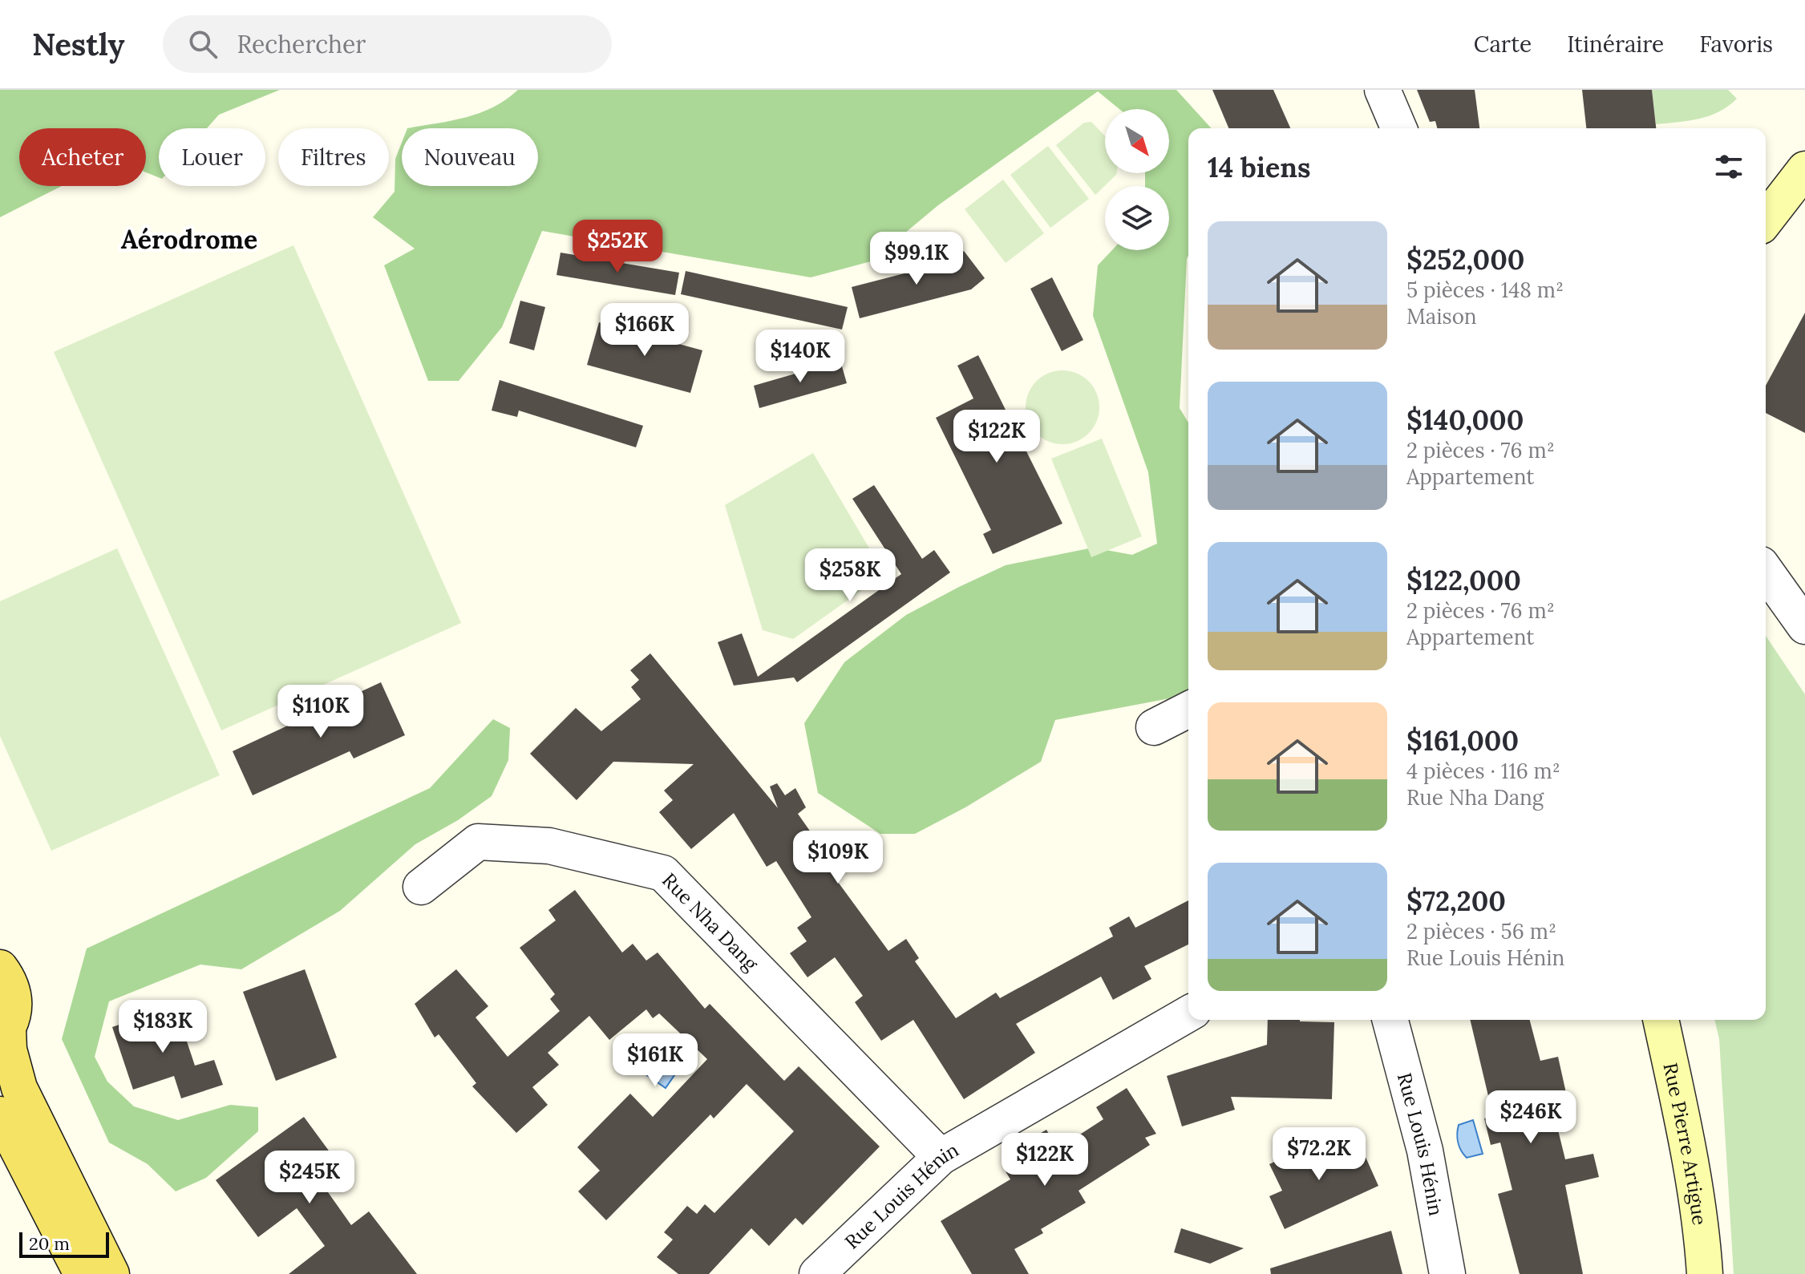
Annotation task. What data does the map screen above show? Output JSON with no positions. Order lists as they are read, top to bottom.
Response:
{
  "streets": {
    "main road": ["Rue Pierre Artigue"],
    "street": ["Rue Nha Dang", "Rue Louis Hénin"]
  },
  "crossings": [
    ["Rue Nha Dang", "Rue Louis Hénin"]
  ],
  "districts": ["Aérodrome"],
  "scale_bar": "20 m",
  "north": "bottom right",
  "page": {
    "header": "Nestly",
    "search": "Rechercher",
    "nav": ["Carte", "Itinéraire", "Favoris"],
    "chip": [
      "Acheter",
      "Louer",
      "Filtres",
      "Nouveau"
    ],
    "heading": "14 biens",
    "list": [
      {
        "name": "$252,000",
        "note": "5 pièces · 148 m² · Maison"
      },
      {
        "name": "$140,000",
        "note": "2 pièces · 76 m² · Appartement"
      },
      {
        "name": "$122,000",
        "note": "2 pièces · 76 m² · Appartement"
      },
      {
        "name": "$161,000",
        "note": "4 pièces · 116 m² · Rue Nha Dang"
      },
      {
        "name": "$72,200",
        "note": "2 pièces · 56 m² · Rue Louis Hénin"
      }
    ],
    "price": [
      "$252K",
      "$99.1K",
      "$166K",
      "$140K",
      "$122K",
      "$258K",
      "$110K",
      "$109K",
      "$183K",
      "$161K",
      "$246K",
      "$72.2K",
      "$122K",
      "$245K"
    ],
    "scale": "20 m"
  }
}
